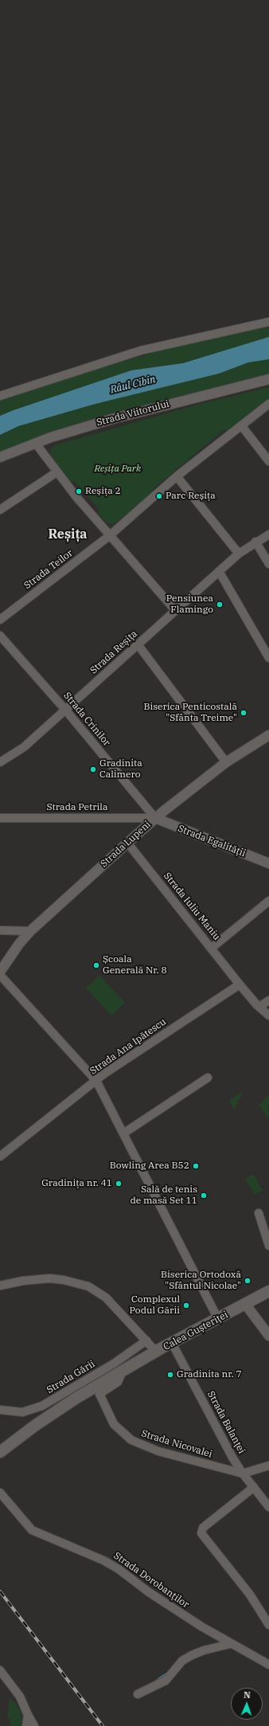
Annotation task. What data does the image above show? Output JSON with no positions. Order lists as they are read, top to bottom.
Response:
{
  "streets": {
    "main road": ["Calea Gușteriței"],
    "street": [
      "Strada Viitorului",
      "Strada Teilor",
      "Strada Reșița",
      "Strada Crinilor",
      "Strada Petrila",
      "Strada Egalității",
      "Strada Lupeni",
      "Strada Iuliu Maniu",
      "Strada Ana Ipătescu",
      "Strada Gării",
      "Strada Balanței",
      "Strada Nicovalei",
      "Strada Dorobanților"
    ]
  },
  "crossings": [
    ["Strada Reșița", "Strada Crinilor"],
    ["Strada Crinilor", "Strada Petrila"],
    ["Strada Crinilor", "Strada Egalității"],
    ["Strada Crinilor", "Strada Lupeni"],
    ["Strada Petrila", "Strada Egalității"],
    ["Strada Petrila", "Strada Lupeni"],
    ["Strada Egalității", "Strada Lupeni"],
    ["Strada Lupeni", "Strada Iuliu Maniu"],
    ["Strada Iuliu Maniu", "Strada Ana Ipătescu"],
    ["Calea Gușteriței", "Strada Balanței"],
    ["Calea Gușteriței", "Strada Nicovalei"],
    ["Strada Balanței", "Strada Nicovalei"]
  ],
  "districts": ["Reșița"],
  "water": ["Râul Cibin"],
  "parks": ["Reșița Park"],
  "places": [
    "Reșița 2",
    "Parc Reșița",
    "Pensiunea Flamingo",
    "Biserica Penticostală \"Sfânta Treime\"",
    "Gradinita Calimero",
    "Școala Generală Nr. 8",
    "Bowling Area B52",
    "Gradinița nr. 41",
    "Sală de tenis de masă Set 11",
    "Biserica Ortodoxă \"Sfântul Nicolae\"",
    "Complexul Podul Gării",
    "Gradinita nr. 7"
  ],
  "north": "top"
}
